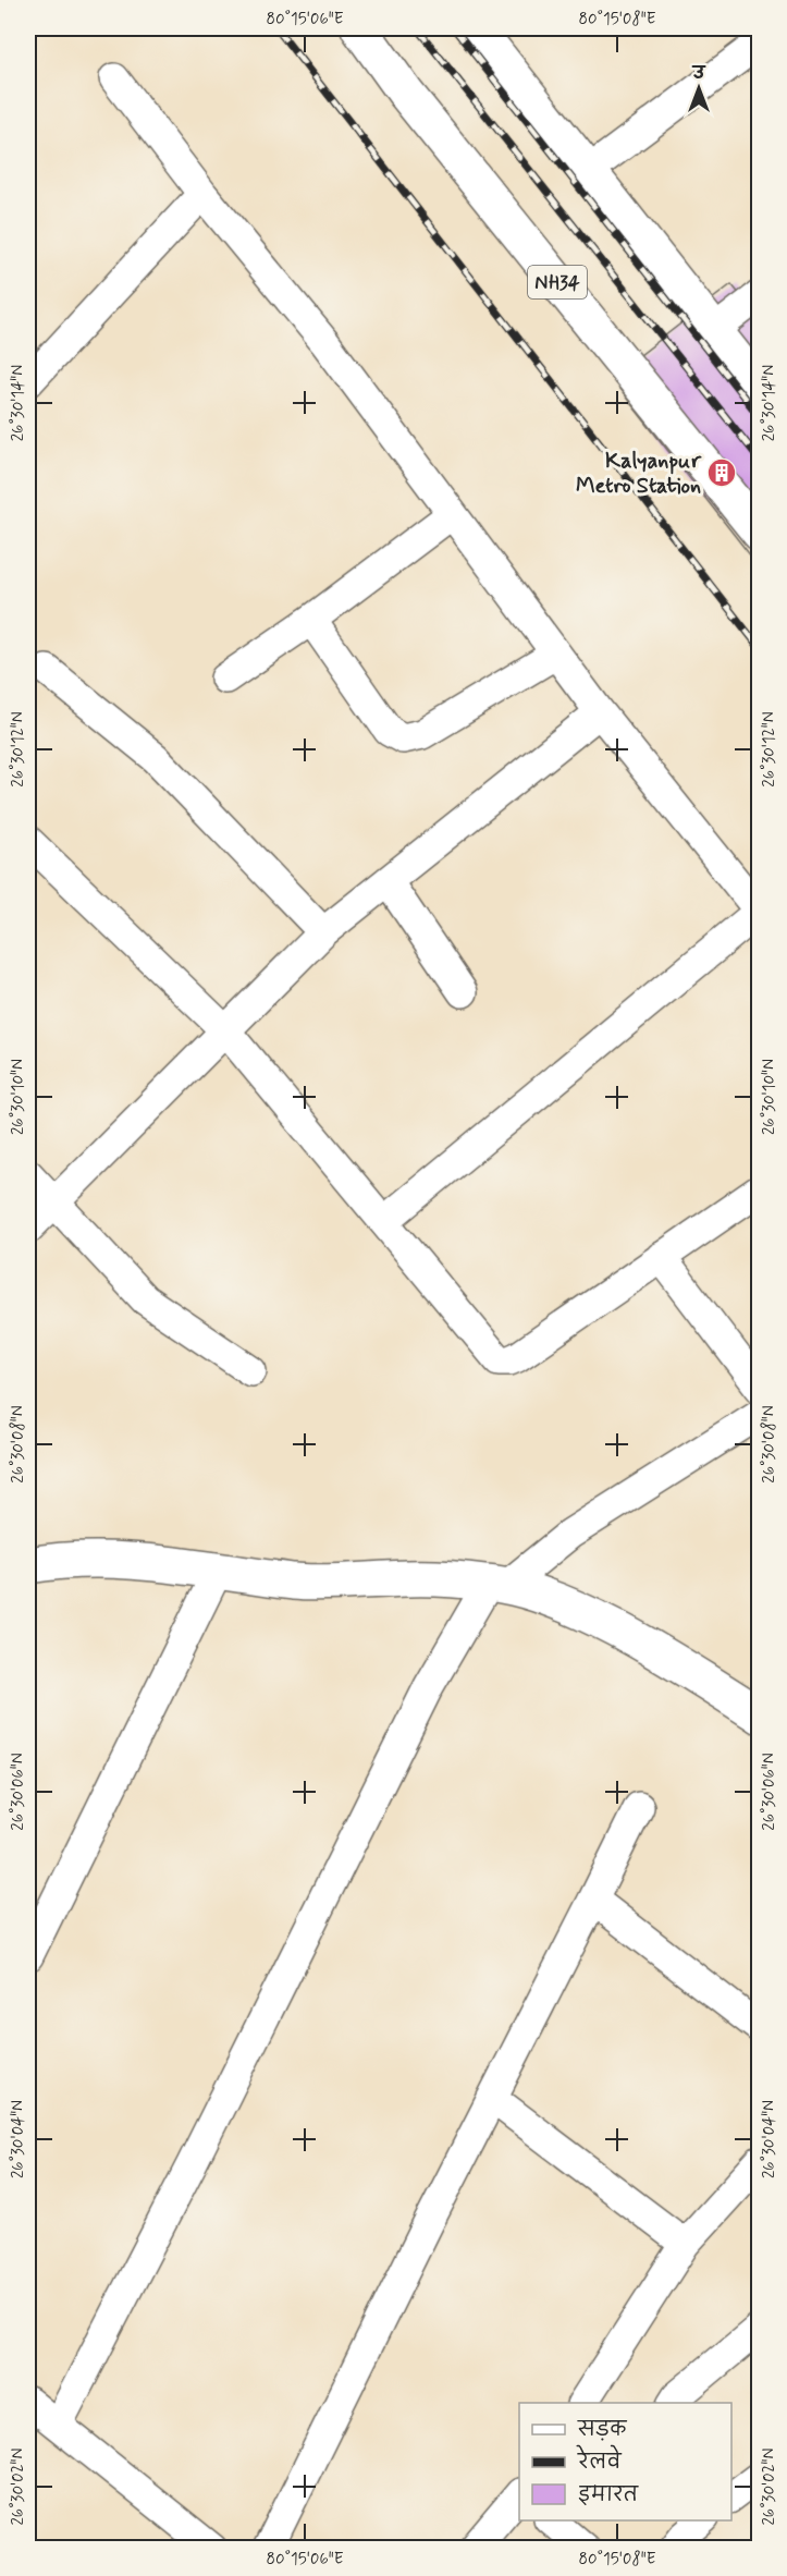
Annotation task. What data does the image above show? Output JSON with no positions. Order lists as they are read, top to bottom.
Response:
{
  "streets": {
    "main road": ["NH34"]
  },
  "places": {
    "building": ["Kalyanpur Metro Station"]
  },
  "legend": ["सड़क", "रेलवे", "इमारत"],
  "north": "top",
  "coordinates": [
    "80°15'06\"E",
    "80°15'08\"E",
    "26°30'14\"N",
    "26°30'12\"N",
    "26°30'10\"N",
    "26°30'08\"N",
    "26°30'06\"N",
    "26°30'04\"N",
    "26°30'02\"N"
  ]
}
